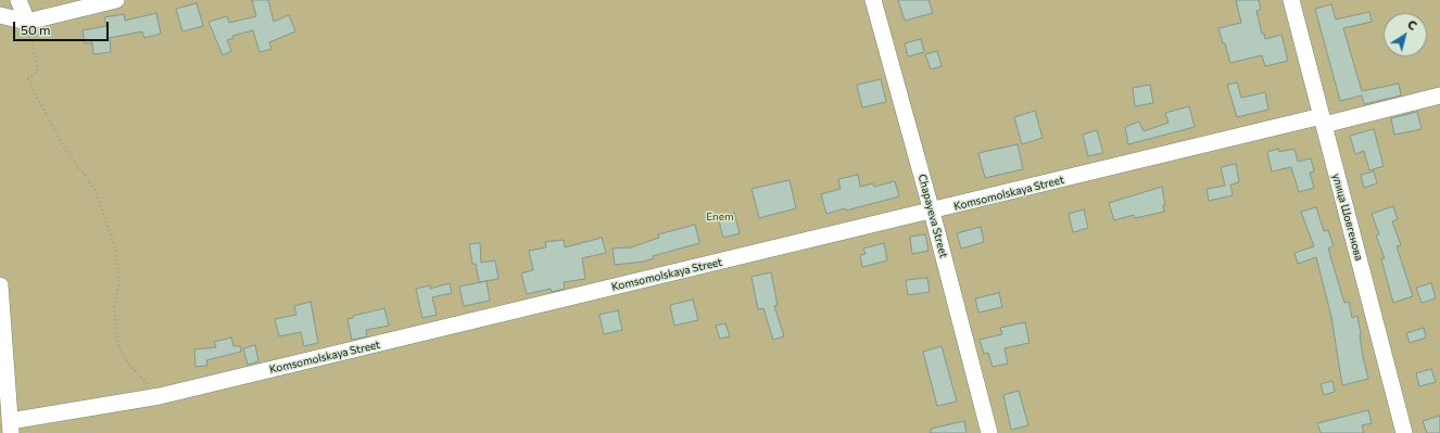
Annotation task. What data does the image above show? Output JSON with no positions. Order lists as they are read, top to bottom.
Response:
{
  "streets": {
    "street": ["Komsomolskaya Street", "Chapayeva Street", "улица Шовгенова"]
  },
  "crossings": [
    ["Komsomolskaya Street", "Chapayeva Street"],
    ["Komsomolskaya Street", "улица Шовгенова"]
  ],
  "parks": ["Enem"],
  "scale_bar": "50 m",
  "north": "top right"
}
